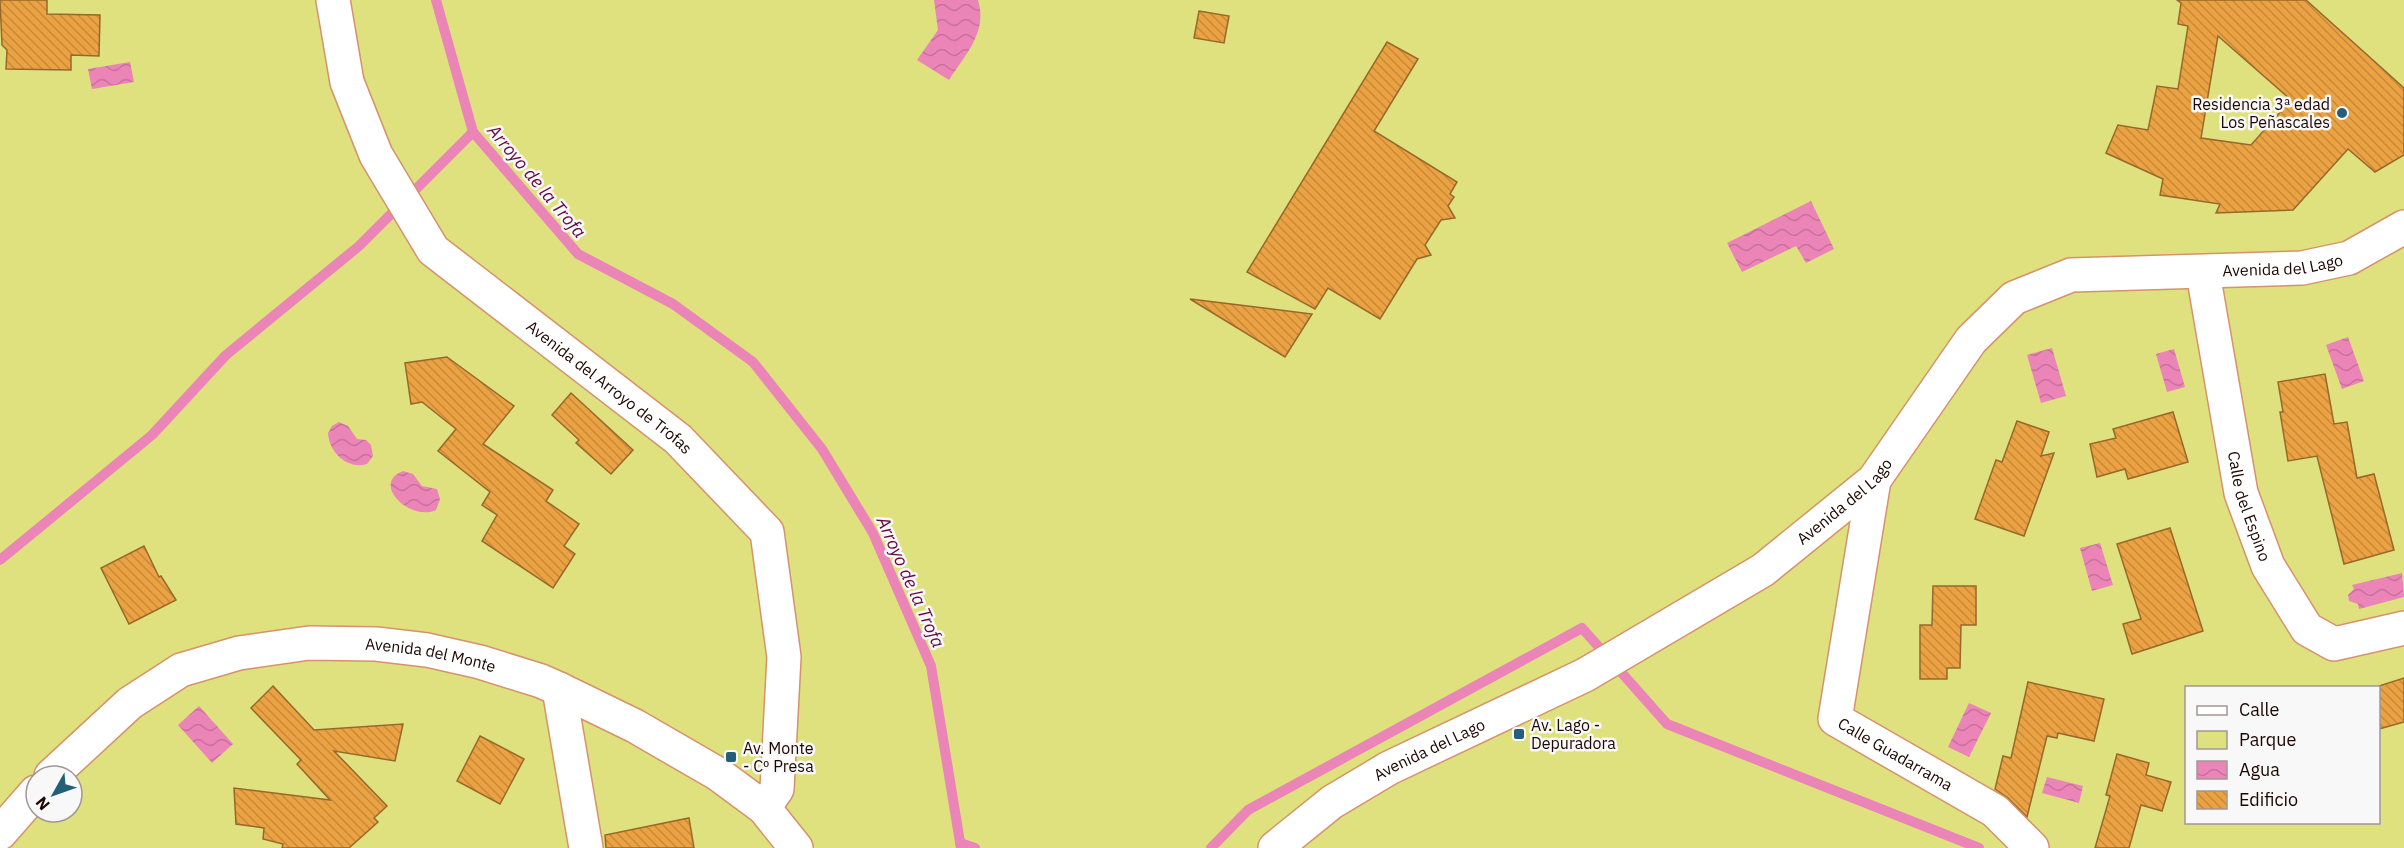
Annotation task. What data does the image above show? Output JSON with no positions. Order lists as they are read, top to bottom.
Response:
{
  "streets": {
    "street": [
      "Avenida del Lago",
      "Avenida del Arroyo de Trofas",
      "Calle del Espino",
      "Avenida del Monte",
      "Calle Guadarrama"
    ]
  },
  "crossings": [
    ["Avenida del Lago", "Calle del Espino"],
    ["Avenida del Lago", "Calle Guadarrama"],
    ["Avenida del Arroyo de Trofas", "Avenida del Monte"]
  ],
  "water": ["Arroyo de la Trofa"],
  "places": {
    "other": ["Residencia 3ª edad Los Peñascales"],
    "transit": ["Av. Lago - Depuradora", "Av. Monte - Cº Presa"]
  },
  "legend": [
    "Calle",
    "Parque",
    "Agua",
    "Edificio"
  ],
  "north": "bottom left"
}
